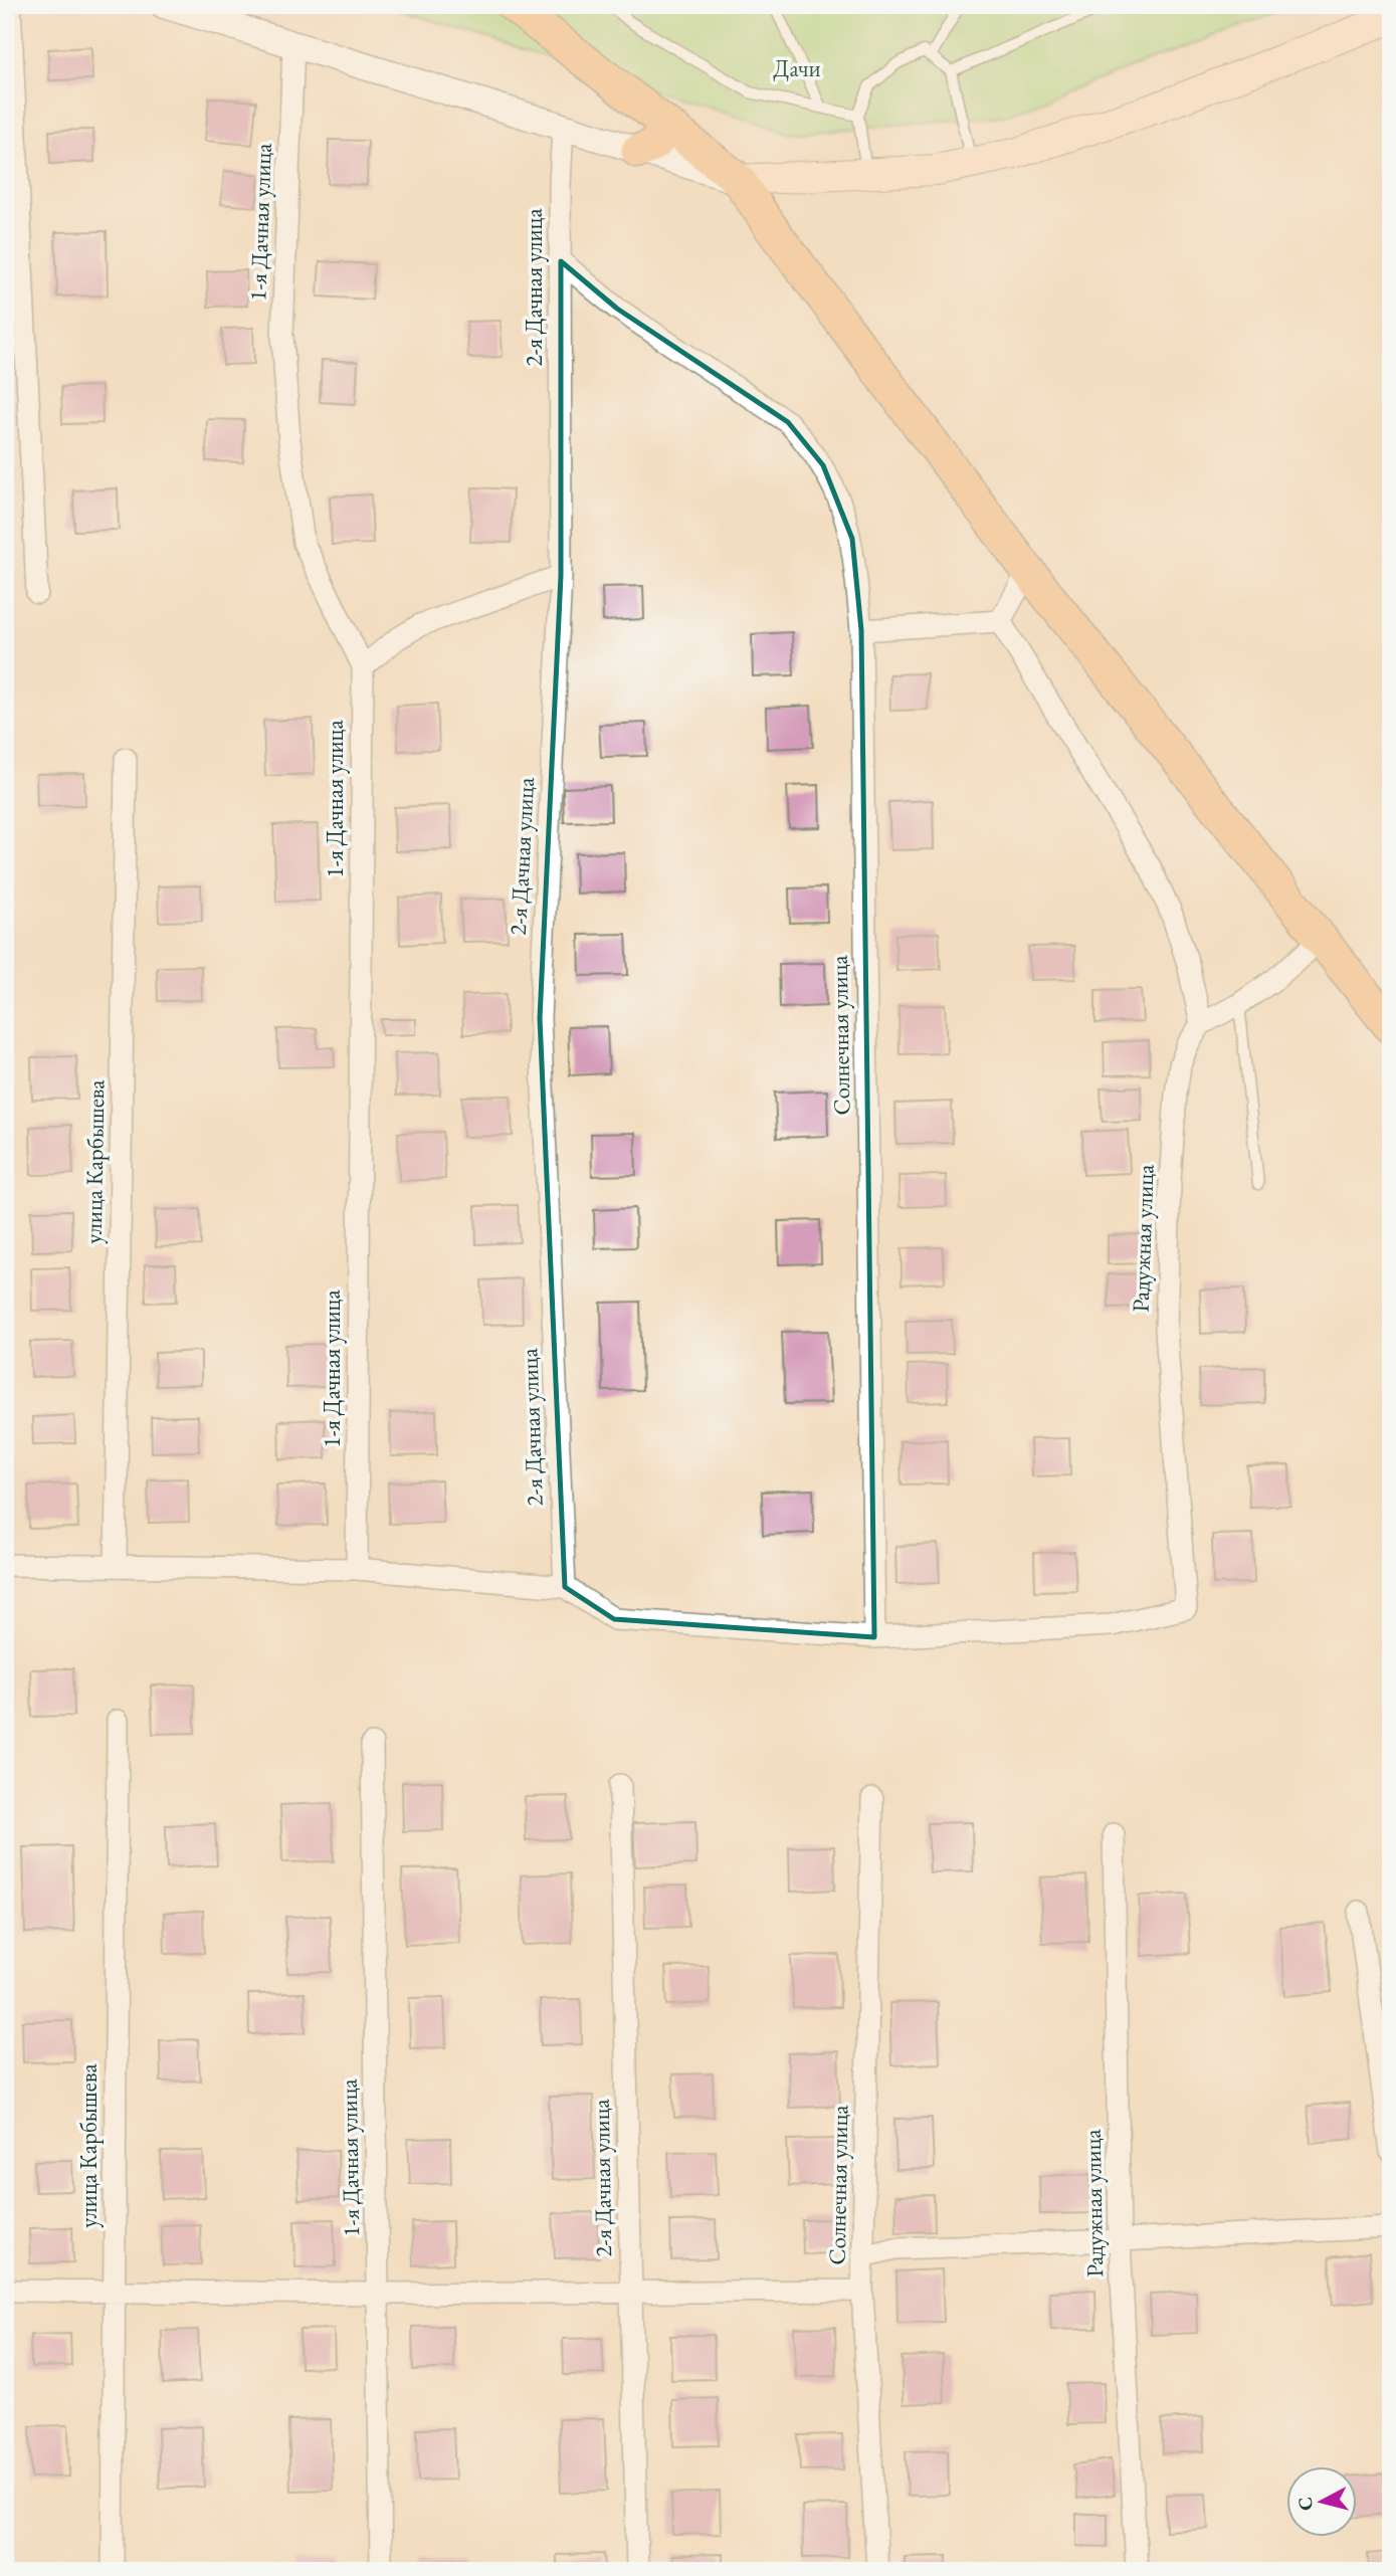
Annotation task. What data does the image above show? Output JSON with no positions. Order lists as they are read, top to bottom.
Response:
{
  "streets": {
    "street": [
      "1-я Дачная улица",
      "2-я Дачная улица",
      "Солнечная улица",
      "улица Карбышева",
      "Радужная улица"
    ]
  },
  "crossings": [
    ["2-я Дачная улица", "Солнечная улица"],
    ["Солнечная улица", "Радужная улица"]
  ],
  "parks": ["Дачи"],
  "north": "left"
}
